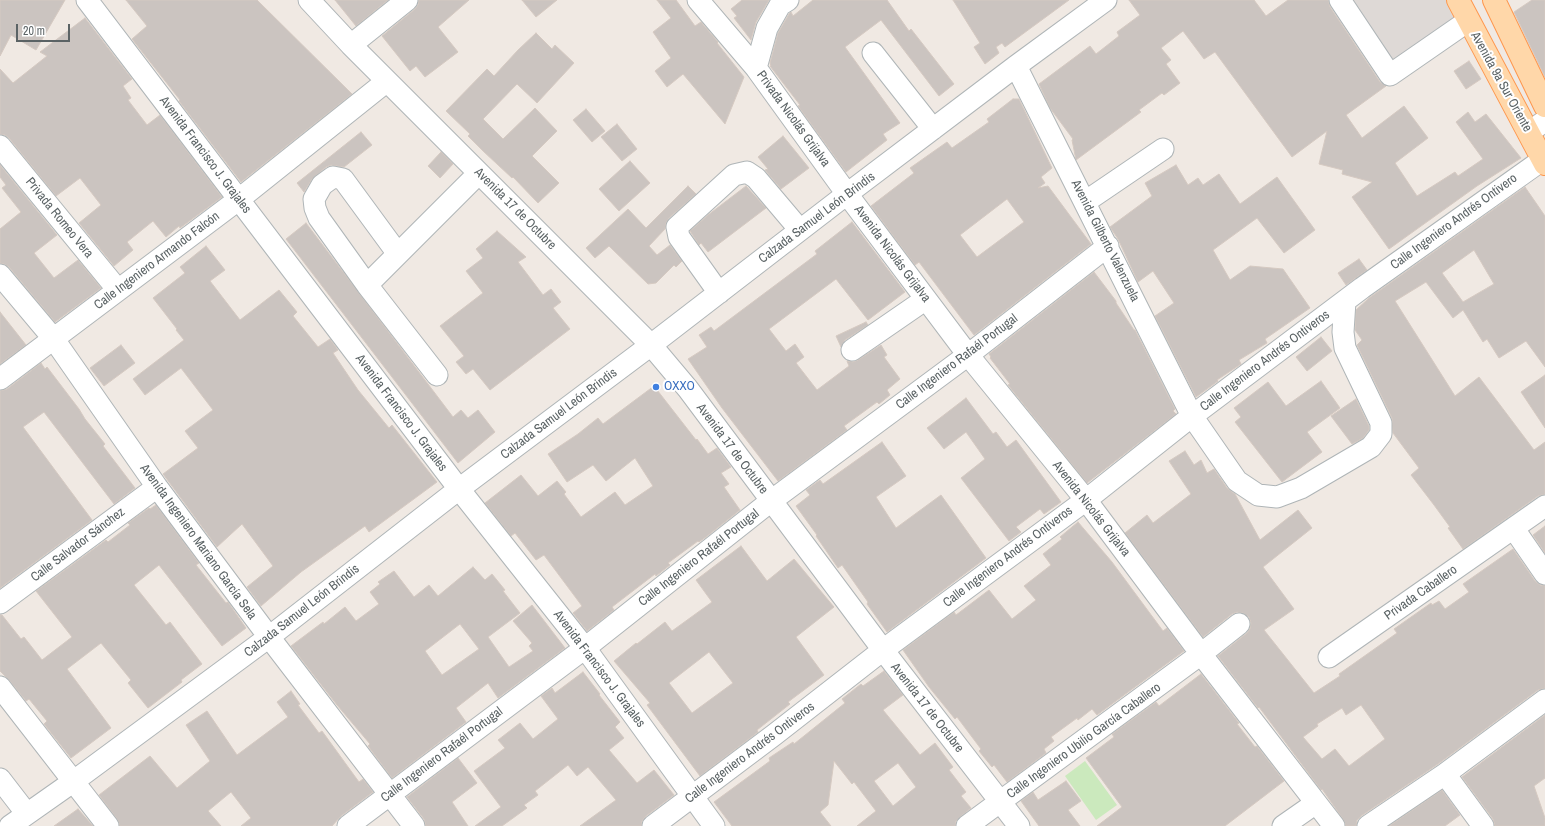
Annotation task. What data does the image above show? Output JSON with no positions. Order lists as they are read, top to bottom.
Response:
{
  "streets": {
    "main road": ["Avenida 9a Sur Oriente"],
    "street": [
      "Privada Nicolás Grijalva",
      "Avenida Francisco J. Grajales",
      "Avenida 17 de Octubre",
      "Privada Romeo Vera",
      "Calzada Samuel León Brindis",
      "Calle Ingeniero Andrés Ontivero",
      "Avenida Gilberto Valenzuela",
      "Avenida Nicolás Grijalva",
      "Calle Ingeniero Armando Falcón",
      "Calle Ingeniero Andrés Ontiveros",
      "Calle Ingeniero Rafaél Portugal",
      "Avenida Ingeniero Mariano García Sela",
      "Calle Salvador Sánchez",
      "Privada Caballero",
      "Calle Ingeniero Ubilio García Caballero"
    ]
  },
  "crossings": [
    ["Avenida 9a Sur Oriente", "Calle Ingeniero Andrés Ontivero"],
    ["Privada Nicolás Grijalva", "Calzada Samuel León Brindis"],
    ["Privada Nicolás Grijalva", "Avenida Nicolás Grijalva"],
    ["Avenida Francisco J. Grajales", "Calzada Samuel León Brindis"],
    ["Avenida Francisco J. Grajales", "Calle Ingeniero Armando Falcón"],
    ["Avenida Francisco J. Grajales", "Calle Ingeniero Andrés Ontiveros"],
    ["Avenida Francisco J. Grajales", "Calle Ingeniero Rafaél Portugal"],
    ["Avenida 17 de Octubre", "Calzada Samuel León Brindis"],
    ["Avenida 17 de Octubre", "Calle Ingeniero Armando Falcón"],
    ["Avenida 17 de Octubre", "Calle Ingeniero Andrés Ontiveros"],
    ["Avenida 17 de Octubre", "Calle Ingeniero Rafaél Portugal"],
    ["Avenida 17 de Octubre", "Calle Ingeniero Ubilio García Caballero"],
    ["Privada Romeo Vera", "Calle Ingeniero Armando Falcón"],
    ["Calzada Samuel León Brindis", "Avenida Gilberto Valenzuela"],
    ["Calzada Samuel León Brindis", "Avenida Nicolás Grijalva"],
    ["Calzada Samuel León Brindis", "Avenida Ingeniero Mariano García Sela"],
    ["Calle Ingeniero Andrés Ontivero", "Calle Ingeniero Andrés Ontiveros"],
    ["Avenida Gilberto Valenzuela", "Calle Ingeniero Andrés Ontiveros"],
    ["Avenida Gilberto Valenzuela", "Calle Ingeniero Rafaél Portugal"],
    ["Avenida Nicolás Grijalva", "Calle Ingeniero Andrés Ontiveros"],
    ["Avenida Nicolás Grijalva", "Calle Ingeniero Rafaél Portugal"],
    ["Avenida Nicolás Grijalva", "Calle Ingeniero Ubilio García Caballero"],
    ["Calle Ingeniero Armando Falcón", "Avenida Ingeniero Mariano García Sela"],
    ["Calle Ingeniero Rafaél Portugal", "Avenida Ingeniero Mariano García Sela"],
    ["Avenida Ingeniero Mariano García Sela", "Calle Salvador Sánchez"]
  ],
  "places": ["OXXO"],
  "scale_bar": "20 m"
}
